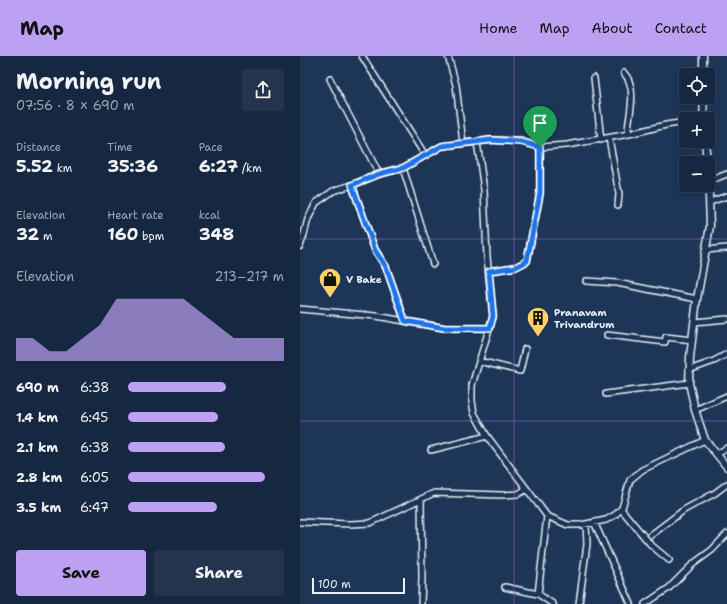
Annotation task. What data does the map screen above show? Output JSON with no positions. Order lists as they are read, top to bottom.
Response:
{
  "places": {
    "shop": ["V Bake"],
    "building": ["Pranavam Trivandrum"]
  },
  "scale_bar": "100 m",
  "page": {
    "header": "Map",
    "nav": [
      "Home",
      "Map",
      "About",
      "Contact"
    ],
    "heading": ["Morning run", "07:56 · 8 × 690 m"],
    "map_buttons": ["+", "−"],
    "stats": [
      ["Distance", "5.52 km"],
      ["Time", "35:36"],
      ["Pace", "6:27 /km"],
      ["Elevation", "32 m"],
      ["Heart rate", "160 bpm"],
      ["kcal", "348"]
    ],
    "chart": ["Elevation", "213–217 m"],
    "list": [
      {
        "name": "690 m",
        "note": "6:38"
      },
      {
        "name": "1.4 km",
        "note": "6:45"
      },
      {
        "name": "2.1 km",
        "note": "6:38"
      },
      {
        "name": "2.8 km",
        "note": "6:05"
      },
      {
        "name": "3.5 km",
        "note": "6:47"
      }
    ],
    "buttons": ["Save", "Share"],
    "scale": "100 m"
  }
}
